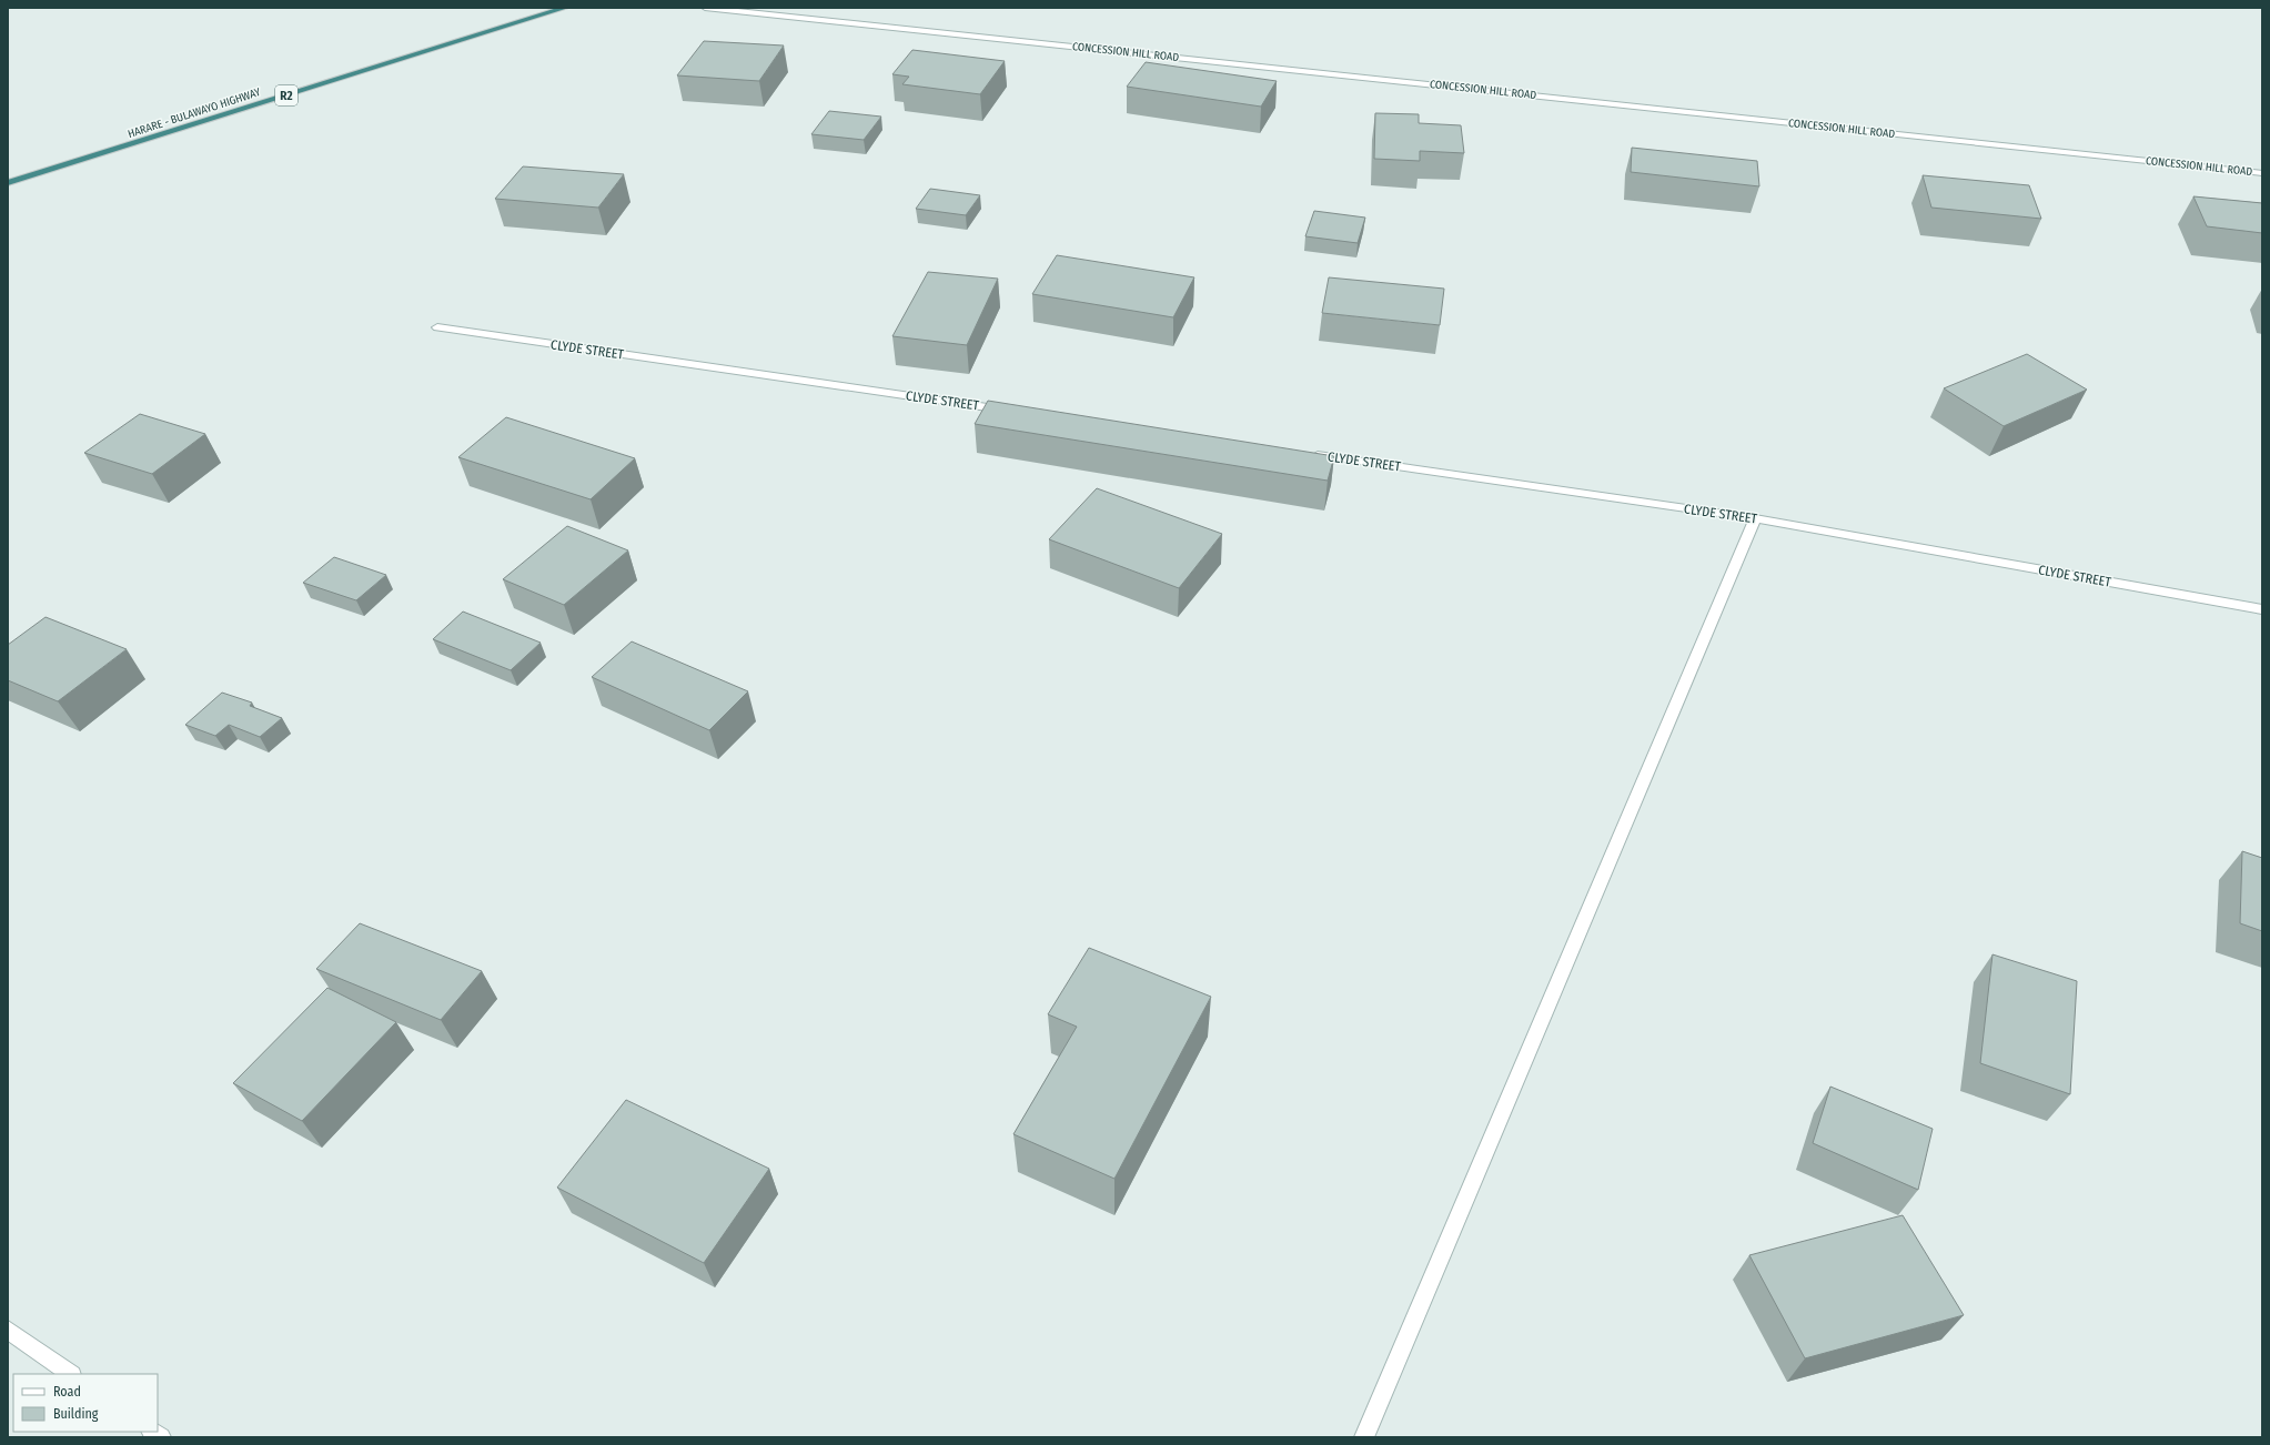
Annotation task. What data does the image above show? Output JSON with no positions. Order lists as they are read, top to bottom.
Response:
{
  "streets": {
    "highway": ["R2", "HARARE - BULAWAYO HIGHWAY"],
    "street": ["CONCESSION HILL ROAD", "CLYDE STREET"]
  },
  "legend": ["Road", "Building"]
}
